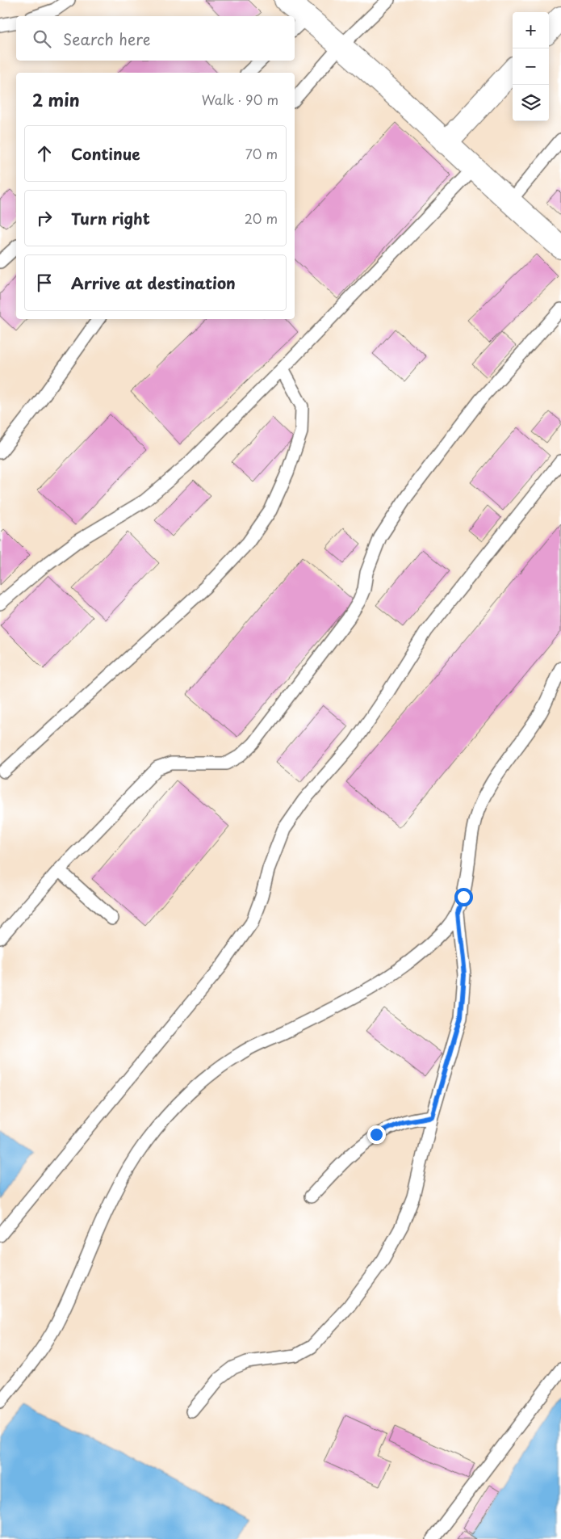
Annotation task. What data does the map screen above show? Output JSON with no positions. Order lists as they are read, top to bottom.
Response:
{
  "page": {
    "map_buttons": ["+", "−"],
    "search": "Search here",
    "heading": ["2 min", "Walk · 90 m"],
    "list": [
      ["Continue", "70 m"],
      ["Turn right", "20 m"],
      "Arrive at destination"
    ]
  }
}
